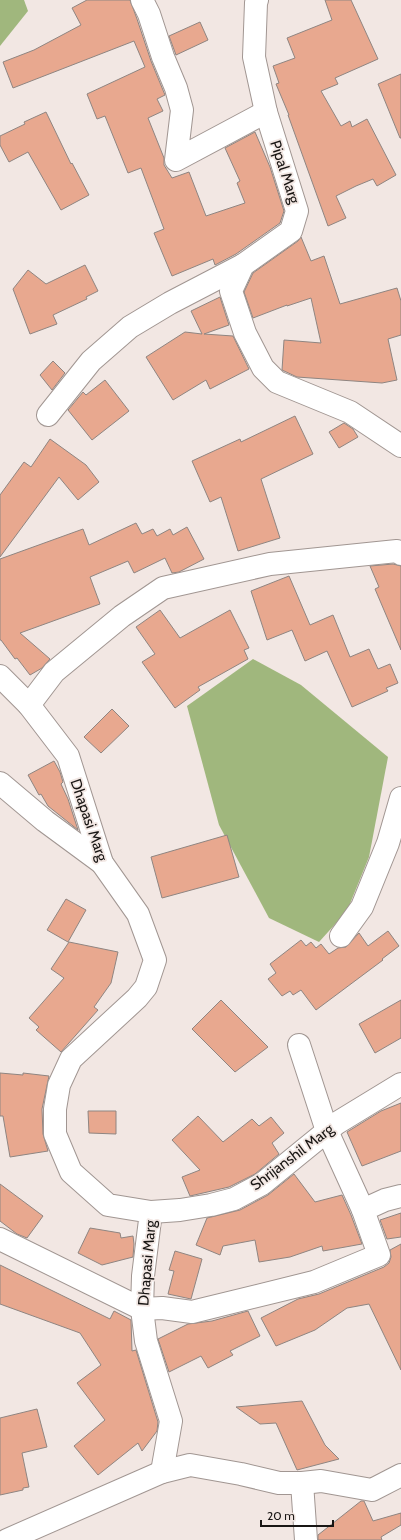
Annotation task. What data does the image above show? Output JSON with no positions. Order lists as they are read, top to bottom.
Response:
{
  "streets": {
    "street": ["Pipal Marg", "Dhapasi Marg", "Shrijanshil Marg"]
  },
  "crossings": [
    ["Dhapasi Marg", "Shrijanshil Marg"]
  ],
  "scale_bar": "20 m"
}
